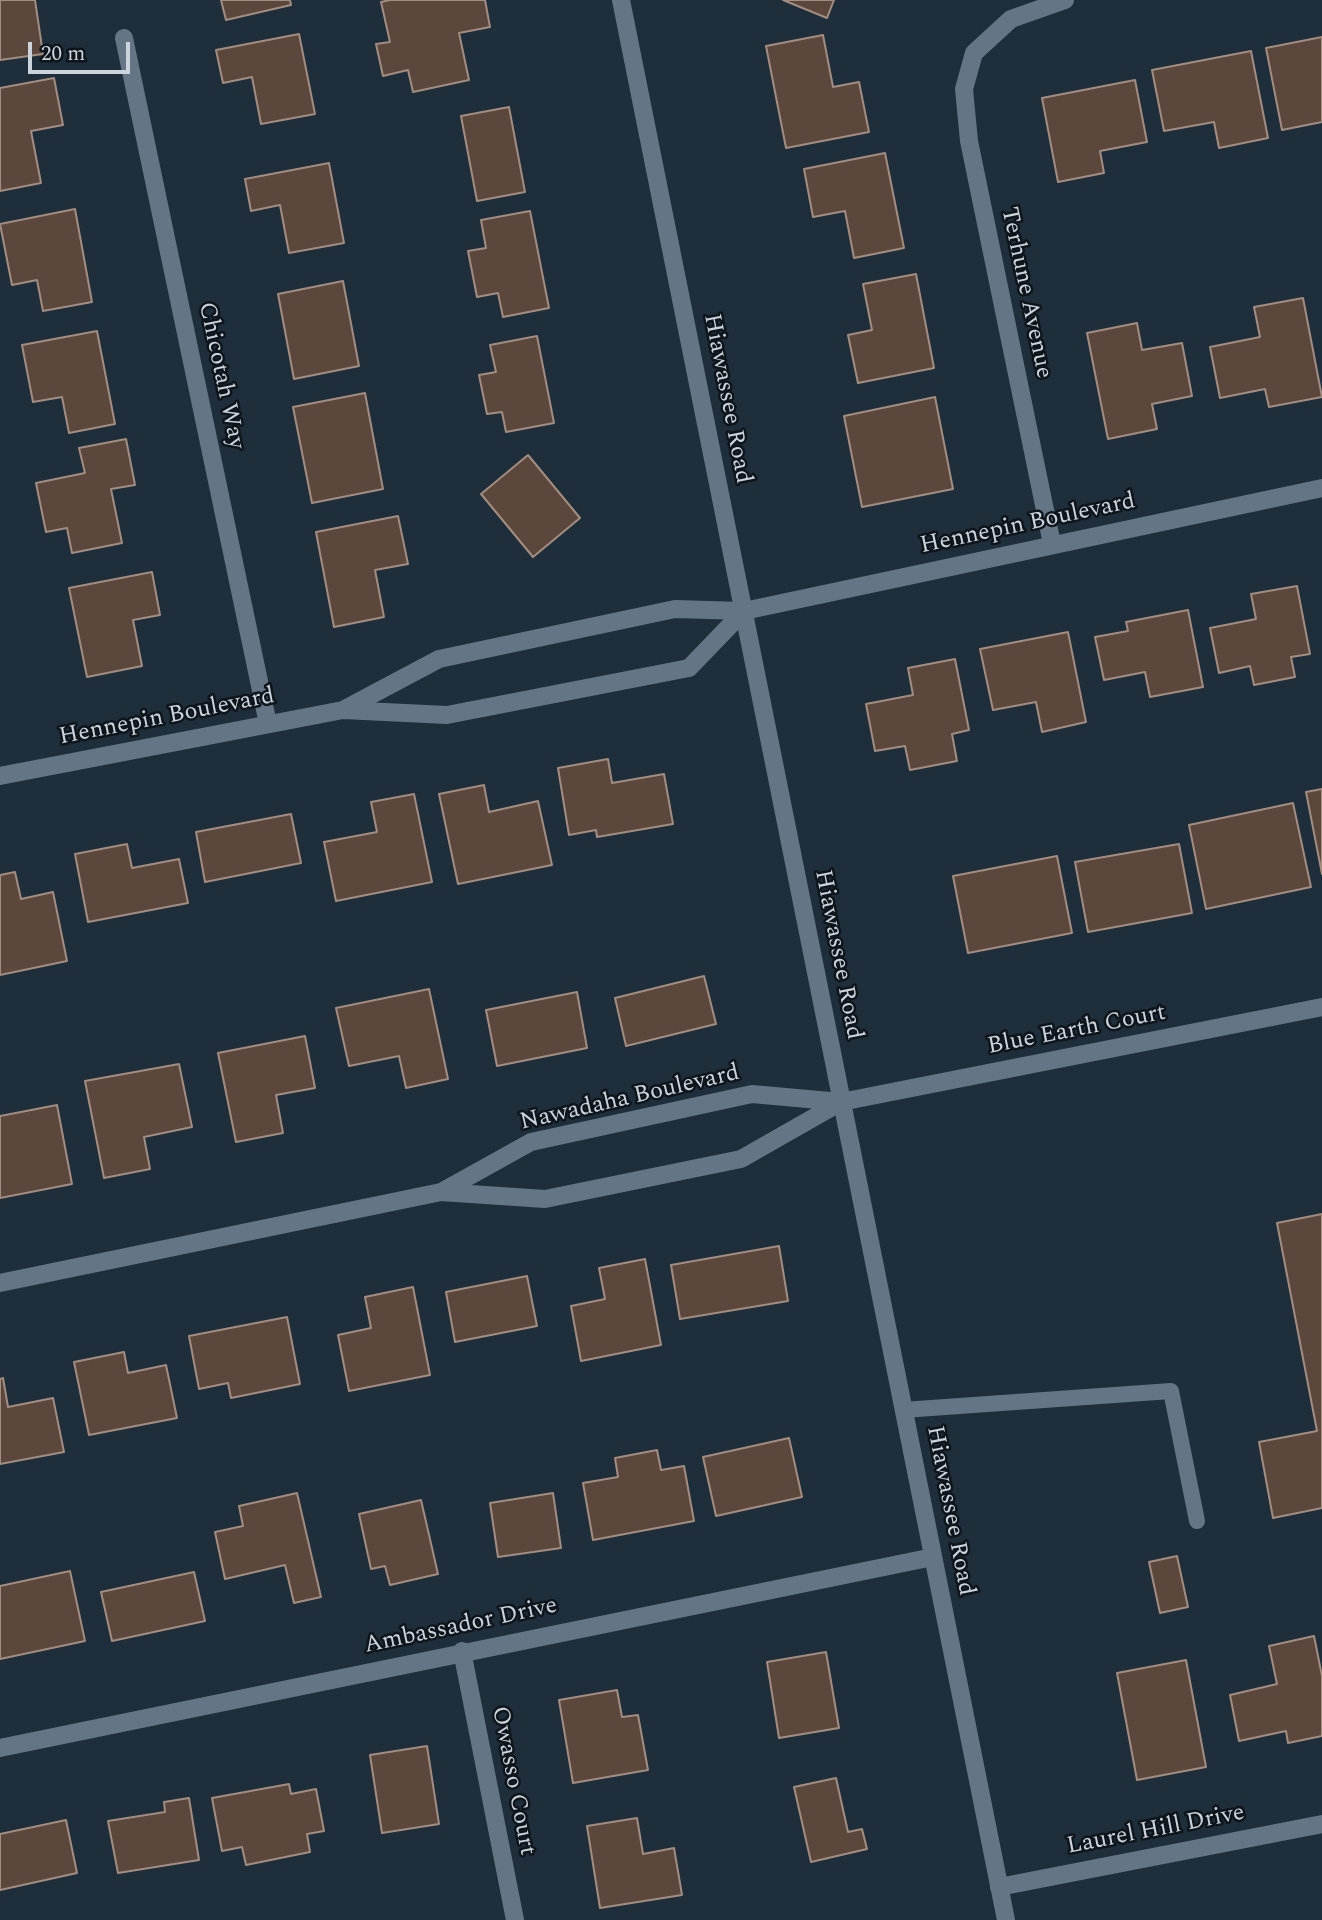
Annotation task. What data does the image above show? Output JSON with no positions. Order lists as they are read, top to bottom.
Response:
{
  "streets": {
    "street": [
      "Terhune Avenue",
      "Chicotah Way",
      "Hiawassee Road",
      "Hennepin Boulevard",
      "Blue Earth Court",
      "Nawadaha Boulevard",
      "Ambassador Drive",
      "Owasso Court",
      "Laurel Hill Drive"
    ]
  },
  "crossings": [
    ["Terhune Avenue", "Hennepin Boulevard"],
    ["Chicotah Way", "Hennepin Boulevard"],
    ["Hiawassee Road", "Hennepin Boulevard"],
    ["Hiawassee Road", "Blue Earth Court"],
    ["Hiawassee Road", "Nawadaha Boulevard"],
    ["Hiawassee Road", "Ambassador Drive"],
    ["Hiawassee Road", "Laurel Hill Drive"],
    ["Blue Earth Court", "Nawadaha Boulevard"],
    ["Ambassador Drive", "Owasso Court"]
  ],
  "scale_bar": "20 m"
}
